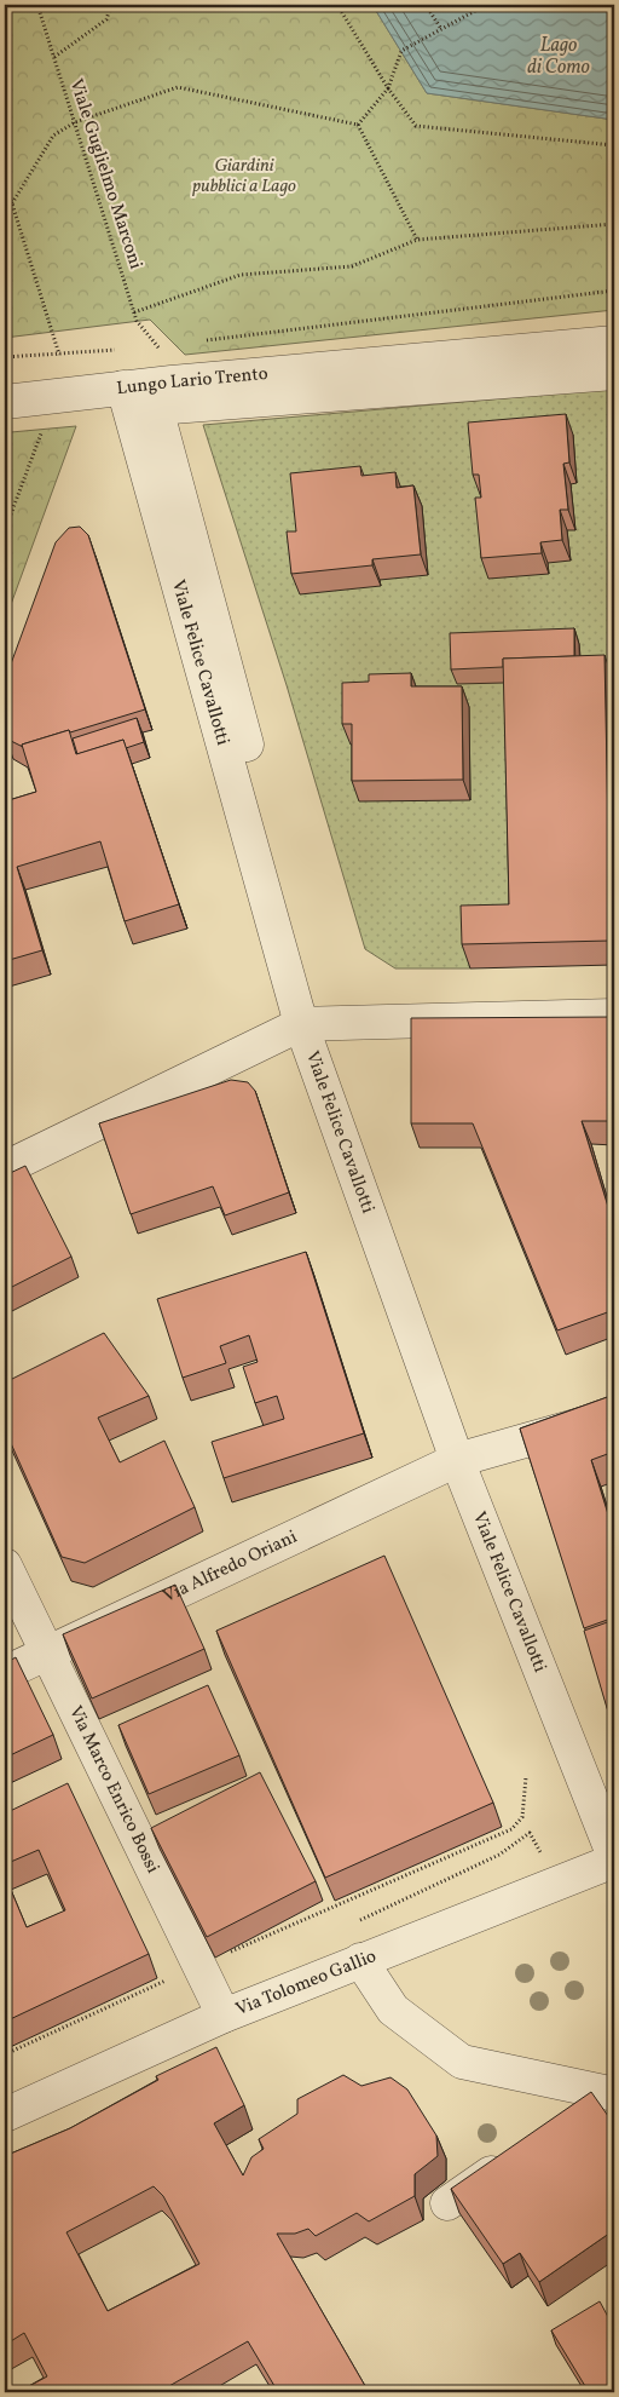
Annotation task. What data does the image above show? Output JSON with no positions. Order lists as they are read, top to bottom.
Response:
{
  "streets": {
    "street": [
      "Lungo Lario Trento",
      "Viale Felice Cavallotti",
      "Via Alfredo Oriani",
      "Via Marco Enrico Bossi",
      "Via Tolomeo Gallio"
    ],
    "path": ["Viale Guglielmo Marconi"]
  },
  "crossings": [
    ["Lungo Lario Trento", "Viale Felice Cavallotti"],
    ["Viale Felice Cavallotti", "Via Alfredo Oriani"],
    ["Viale Felice Cavallotti", "Via Tolomeo Gallio"],
    ["Via Alfredo Oriani", "Via Marco Enrico Bossi"],
    ["Via Marco Enrico Bossi", "Via Tolomeo Gallio"]
  ],
  "water": ["Lago di Como"],
  "parks": ["Giardini pubblici a Lago"]
}
